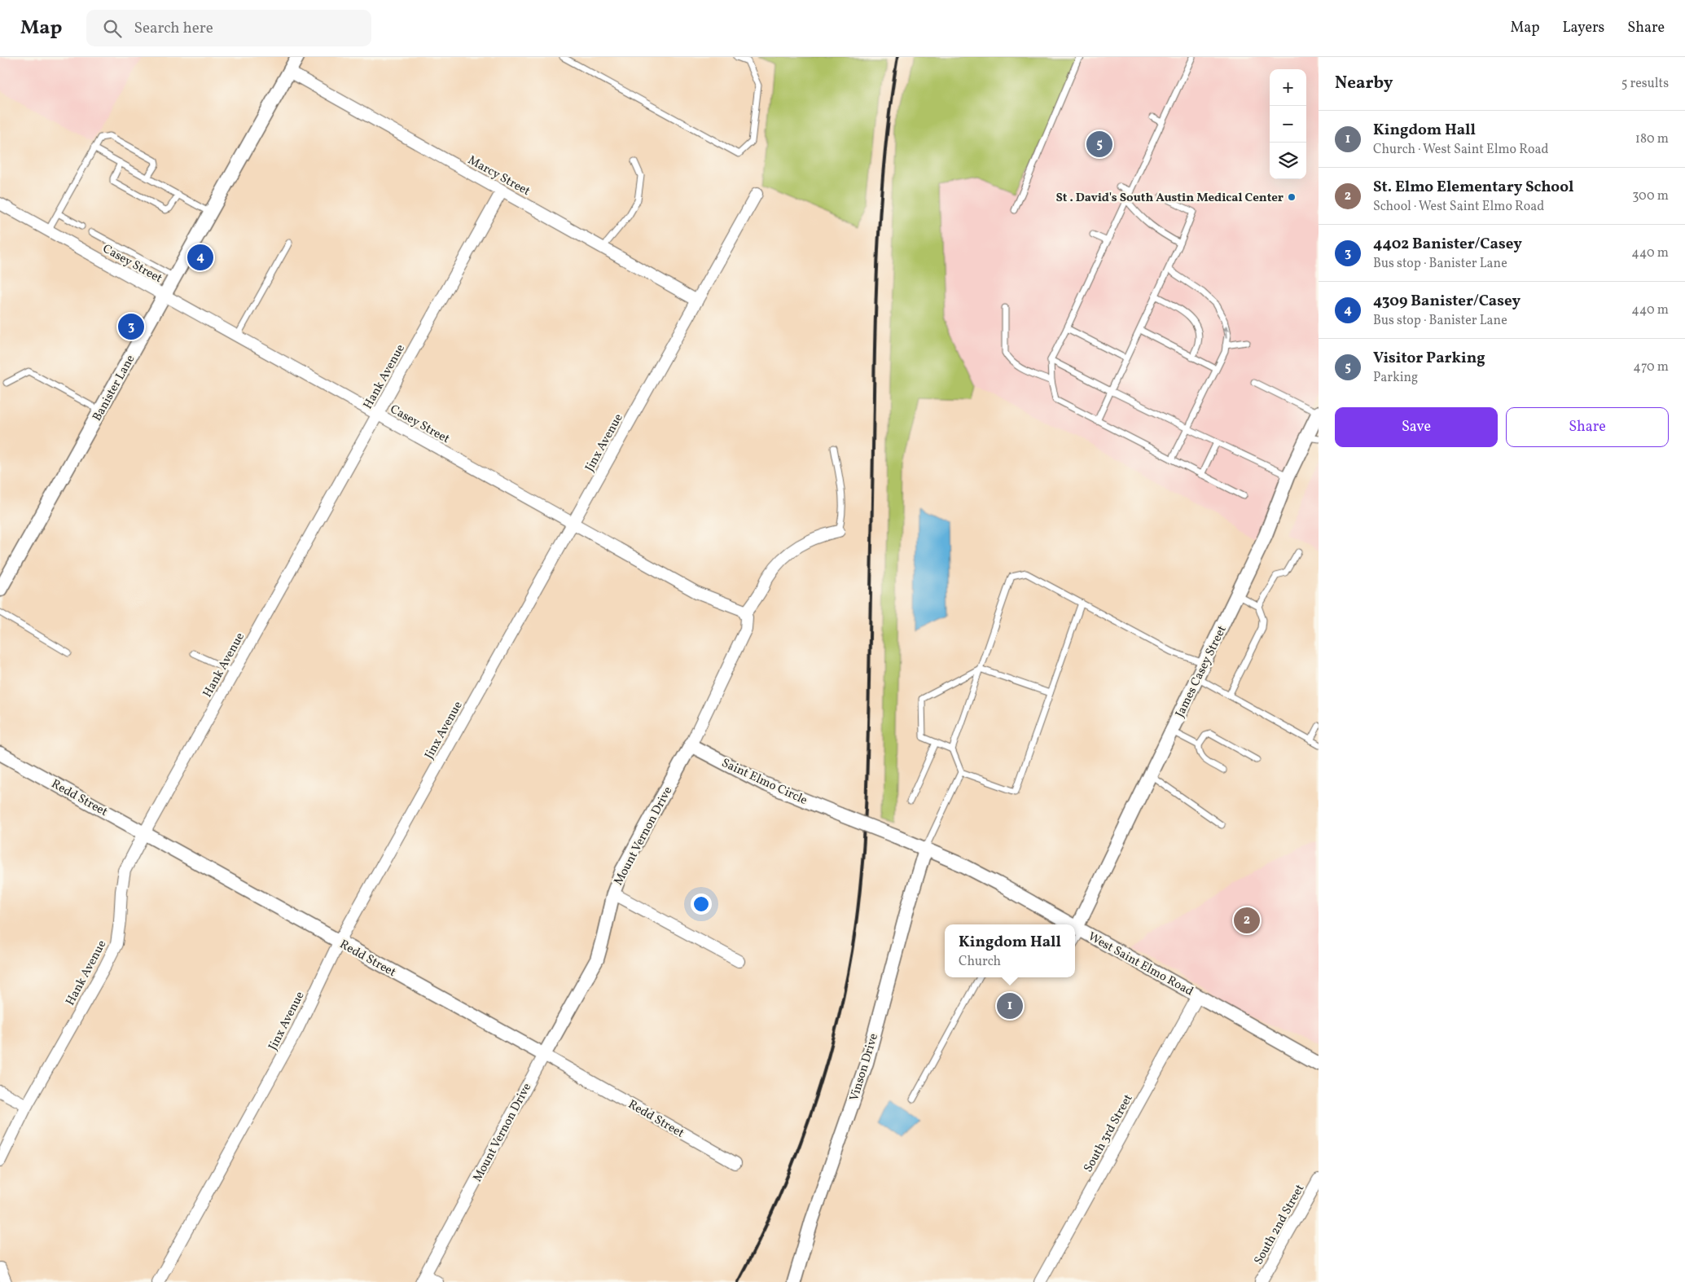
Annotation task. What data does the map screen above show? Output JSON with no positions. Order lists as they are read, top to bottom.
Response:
{
  "streets": {
    "street": [
      "Marcy Street",
      "Casey Street",
      "Hank Avenue",
      "Banister Lane",
      "Jinx Avenue",
      "James Casey Street",
      "Saint Elmo Circle",
      "Redd Street",
      "Mount Vernon Drive",
      "West Saint Elmo Road",
      "Vinson Drive",
      "South 3rd Street",
      "South 2nd Street"
    ]
  },
  "crossings": [
    ["Marcy Street", "Hank Avenue"],
    ["Marcy Street", "Banister Lane"],
    ["Marcy Street", "Jinx Avenue"],
    ["Casey Street", "Hank Avenue"],
    ["Casey Street", "Banister Lane"],
    ["Casey Street", "Jinx Avenue"],
    ["Casey Street", "Mount Vernon Drive"],
    ["Hank Avenue", "Redd Street"],
    ["Jinx Avenue", "Redd Street"],
    ["James Casey Street", "West Saint Elmo Road"],
    ["Saint Elmo Circle", "Mount Vernon Drive"],
    ["Saint Elmo Circle", "West Saint Elmo Road"],
    ["Redd Street", "Mount Vernon Drive"],
    ["West Saint Elmo Road", "Vinson Drive"],
    ["West Saint Elmo Road", "South 3rd Street"]
  ],
  "places": ["St . David's South Austin Medical Center"],
  "page": {
    "header": "Map",
    "search": "Search here",
    "nav": ["Map", "Layers", "Share"],
    "heading": ["Nearby", "5 results"],
    "map_buttons": ["+", "−"],
    "list": [
      {
        "mark": "1",
        "name": "Kingdom Hall",
        "note": "Church · West Saint Elmo Road",
        "value": "180 m"
      },
      {
        "mark": "2",
        "name": "St. Elmo Elementary School",
        "note": "School · West Saint Elmo Road",
        "value": "300 m"
      },
      {
        "mark": "3",
        "name": "4402 Banister/Casey",
        "note": "Bus stop · Banister Lane",
        "value": "440 m"
      },
      {
        "mark": "4",
        "name": "4309 Banister/Casey",
        "note": "Bus stop · Banister Lane",
        "value": "440 m"
      },
      {
        "mark": "5",
        "name": "Visitor Parking",
        "note": "Parking",
        "value": "470 m"
      }
    ],
    "pins": [
      "5",
      "4",
      "3",
      "2",
      "1"
    ],
    "buttons": ["Save", "Share"],
    "popup": ["Kingdom Hall", "Church"]
  }
}
